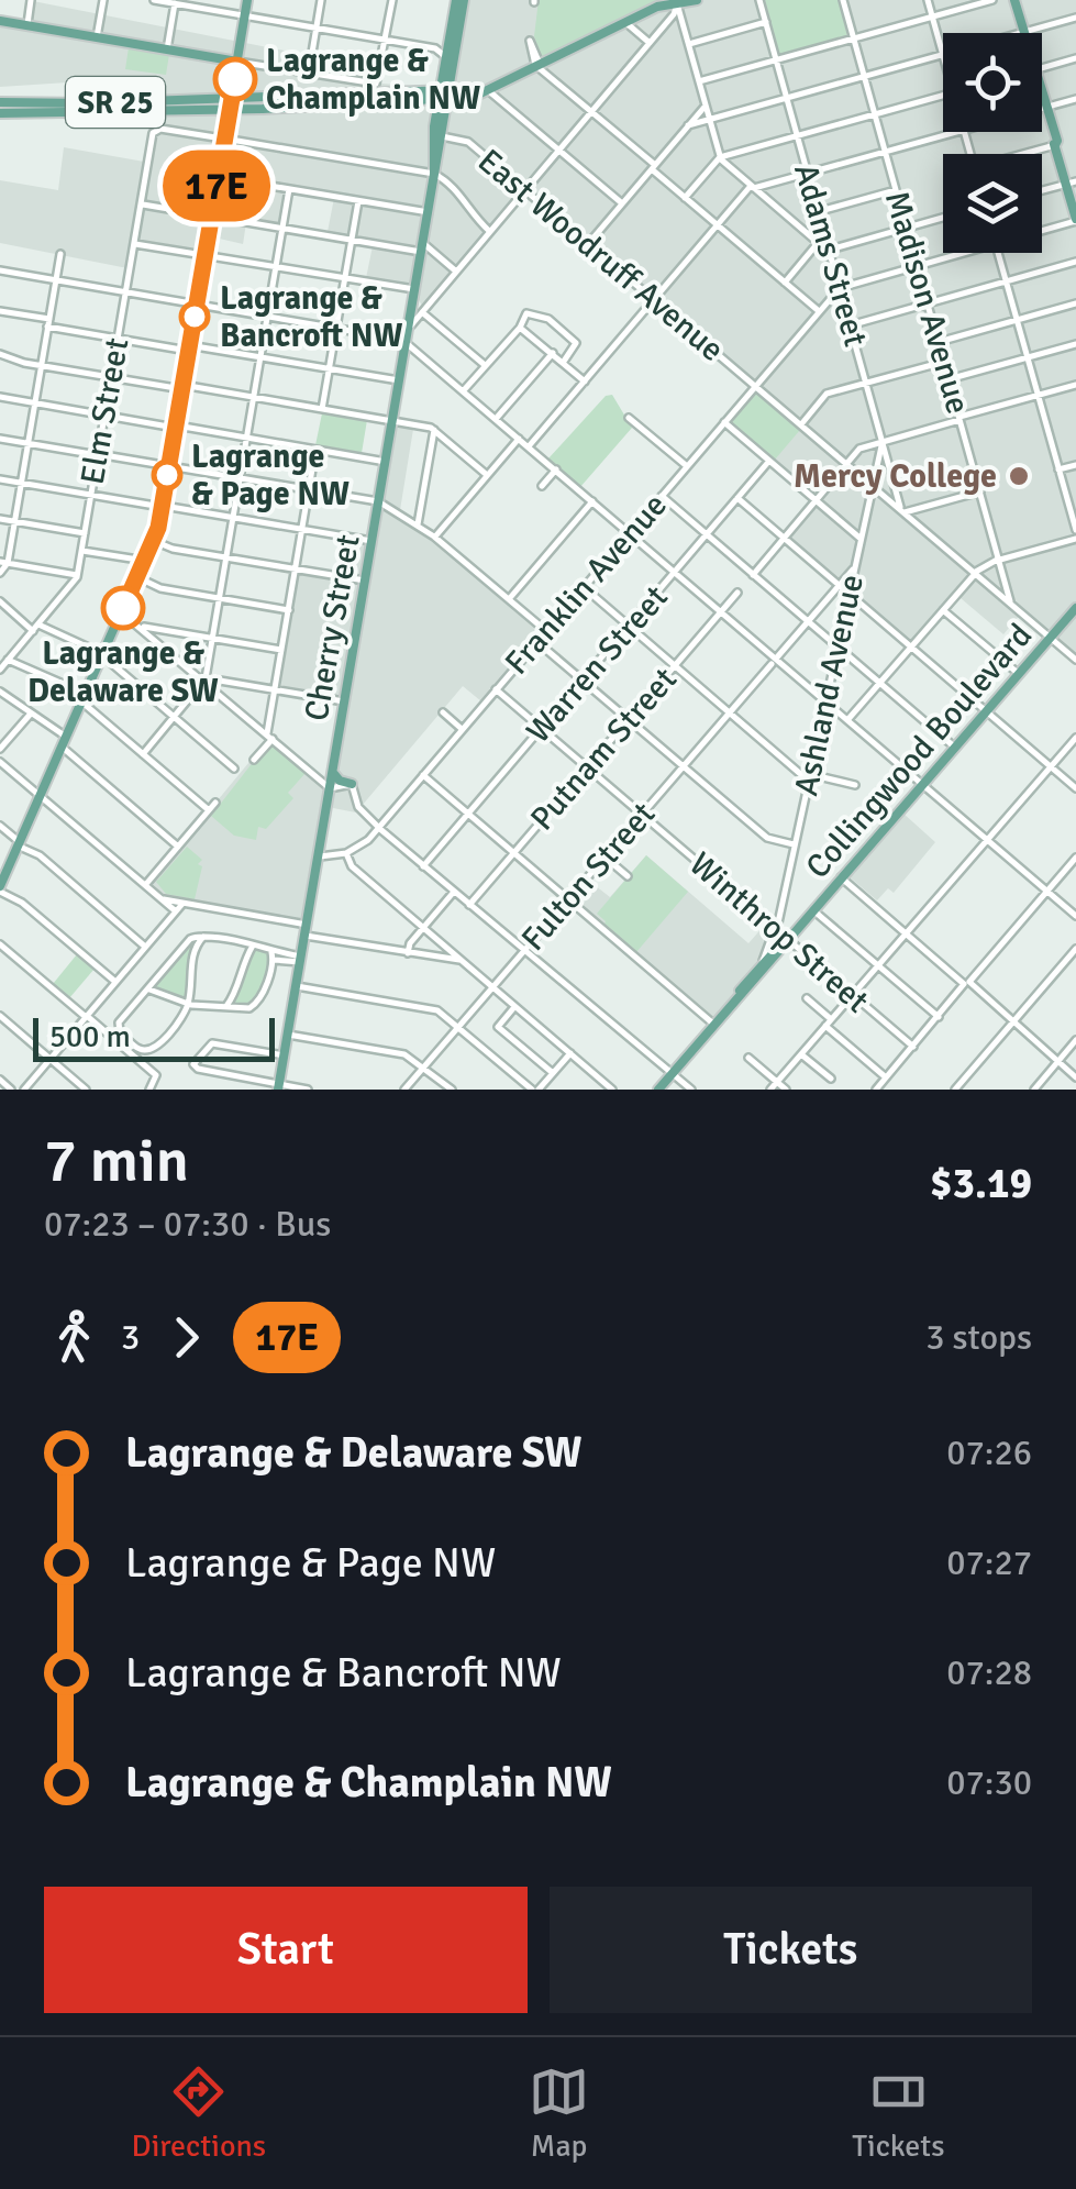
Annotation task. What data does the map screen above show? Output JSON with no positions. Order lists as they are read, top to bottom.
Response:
{
  "streets": {
    "main road": ["SR 25", "Cherry Street", "Collingwood Boulevard"],
    "street": [
      "East Woodruff Avenue",
      "Adams Street",
      "Madison Avenue",
      "Elm Street",
      "Franklin Avenue",
      "Warren Street",
      "Ashland Avenue",
      "Putnam Street",
      "Fulton Street",
      "Winthrop Street"
    ]
  },
  "crossings": [
    ["SR 25", "Cherry Street"],
    ["East Woodruff Avenue", "Adams Street"],
    ["East Woodruff Avenue", "Madison Avenue"],
    ["East Woodruff Avenue", "Franklin Avenue"],
    ["East Woodruff Avenue", "Cherry Street"],
    ["East Woodruff Avenue", "Ashland Avenue"],
    ["East Woodruff Avenue", "Collingwood Boulevard"],
    ["Adams Street", "Franklin Avenue"],
    ["Adams Street", "Ashland Avenue"],
    ["Franklin Avenue", "Winthrop Street"],
    ["Warren Street", "Winthrop Street"],
    ["Ashland Avenue", "Collingwood Boulevard"],
    ["Ashland Avenue", "Fulton Street"],
    ["Ashland Avenue", "Winthrop Street"],
    ["Putnam Street", "Winthrop Street"],
    ["Collingwood Boulevard", "Winthrop Street"],
    ["Fulton Street", "Winthrop Street"]
  ],
  "places": [
    "Lagrange & Champlain NW",
    "Lagrange & Bancroft NW",
    "Lagrange & Page NW",
    "Mercy College",
    "Lagrange & Delaware SW"
  ],
  "lines": ["bus line 17E"],
  "scale_bar": "500 m",
  "page": {
    "on_map": "17E",
    "scale": "500 m",
    "heading": ["7 min", "07:23 – 07:30 · Bus", "$3.19"],
    "legs": ["3", "17E", "3 stops"],
    "list": [
      {
        "name": "Lagrange & Delaware SW",
        "value": "07:26"
      },
      {
        "name": "Lagrange & Page NW",
        "value": "07:27"
      },
      {
        "name": "Lagrange & Bancroft NW",
        "value": "07:28"
      },
      {
        "name": "Lagrange & Champlain NW",
        "value": "07:30"
      }
    ],
    "buttons": ["Start", "Tickets"],
    "tabs": ["Directions", "Map", "Tickets"]
  }
}
